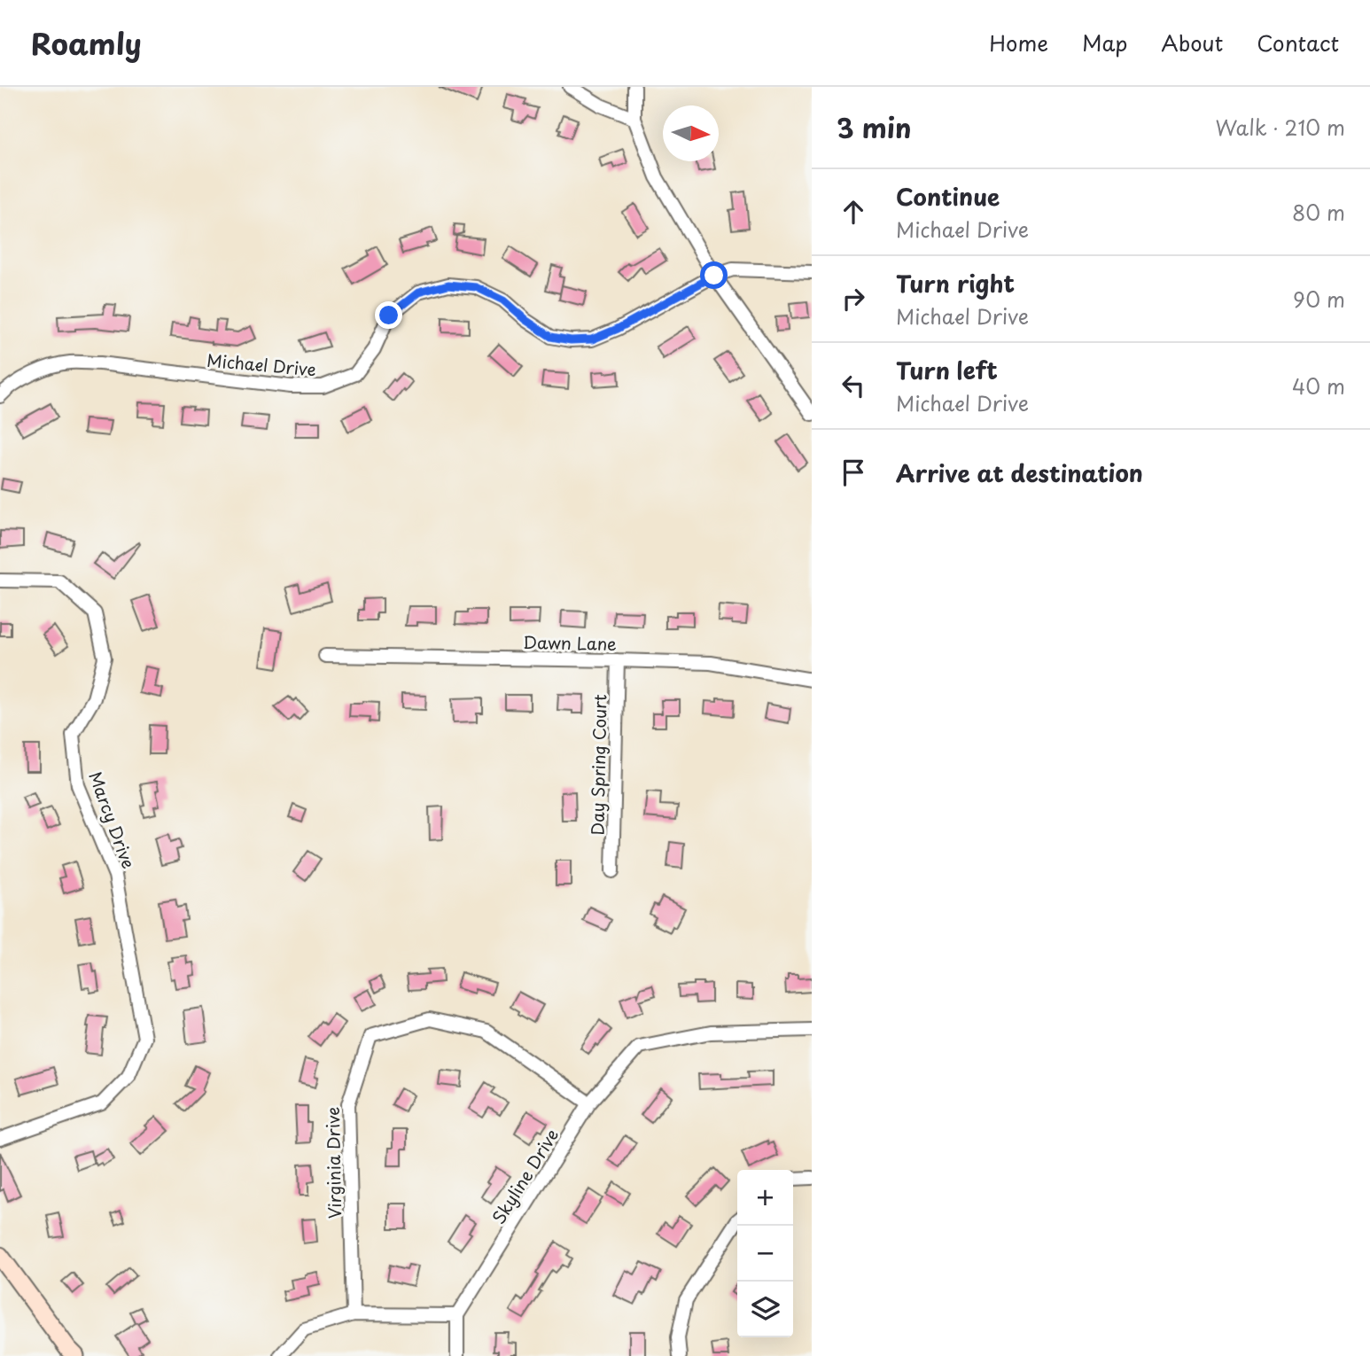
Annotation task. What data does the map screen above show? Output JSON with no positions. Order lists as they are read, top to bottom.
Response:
{
  "streets": {
    "street": [
      "Michael Drive",
      "Dawn Lane",
      "Day Spring Court",
      "Marcy Drive",
      "Virginia Drive",
      "Skyline Drive"
    ]
  },
  "crossings": [
    ["Dawn Lane", "Day Spring Court"],
    ["Virginia Drive", "Skyline Drive"]
  ],
  "north": "right",
  "page": {
    "header": "Roamly",
    "nav": [
      "Home",
      "Map",
      "About",
      "Contact"
    ],
    "heading": ["3 min", "Walk · 210 m"],
    "list": [
      ["Continue", "Michael Drive", "80 m"],
      ["Turn right", "Michael Drive", "90 m"],
      ["Turn left", "Michael Drive", "40 m"],
      "Arrive at destination"
    ],
    "map_buttons": ["+", "−"]
  }
}
